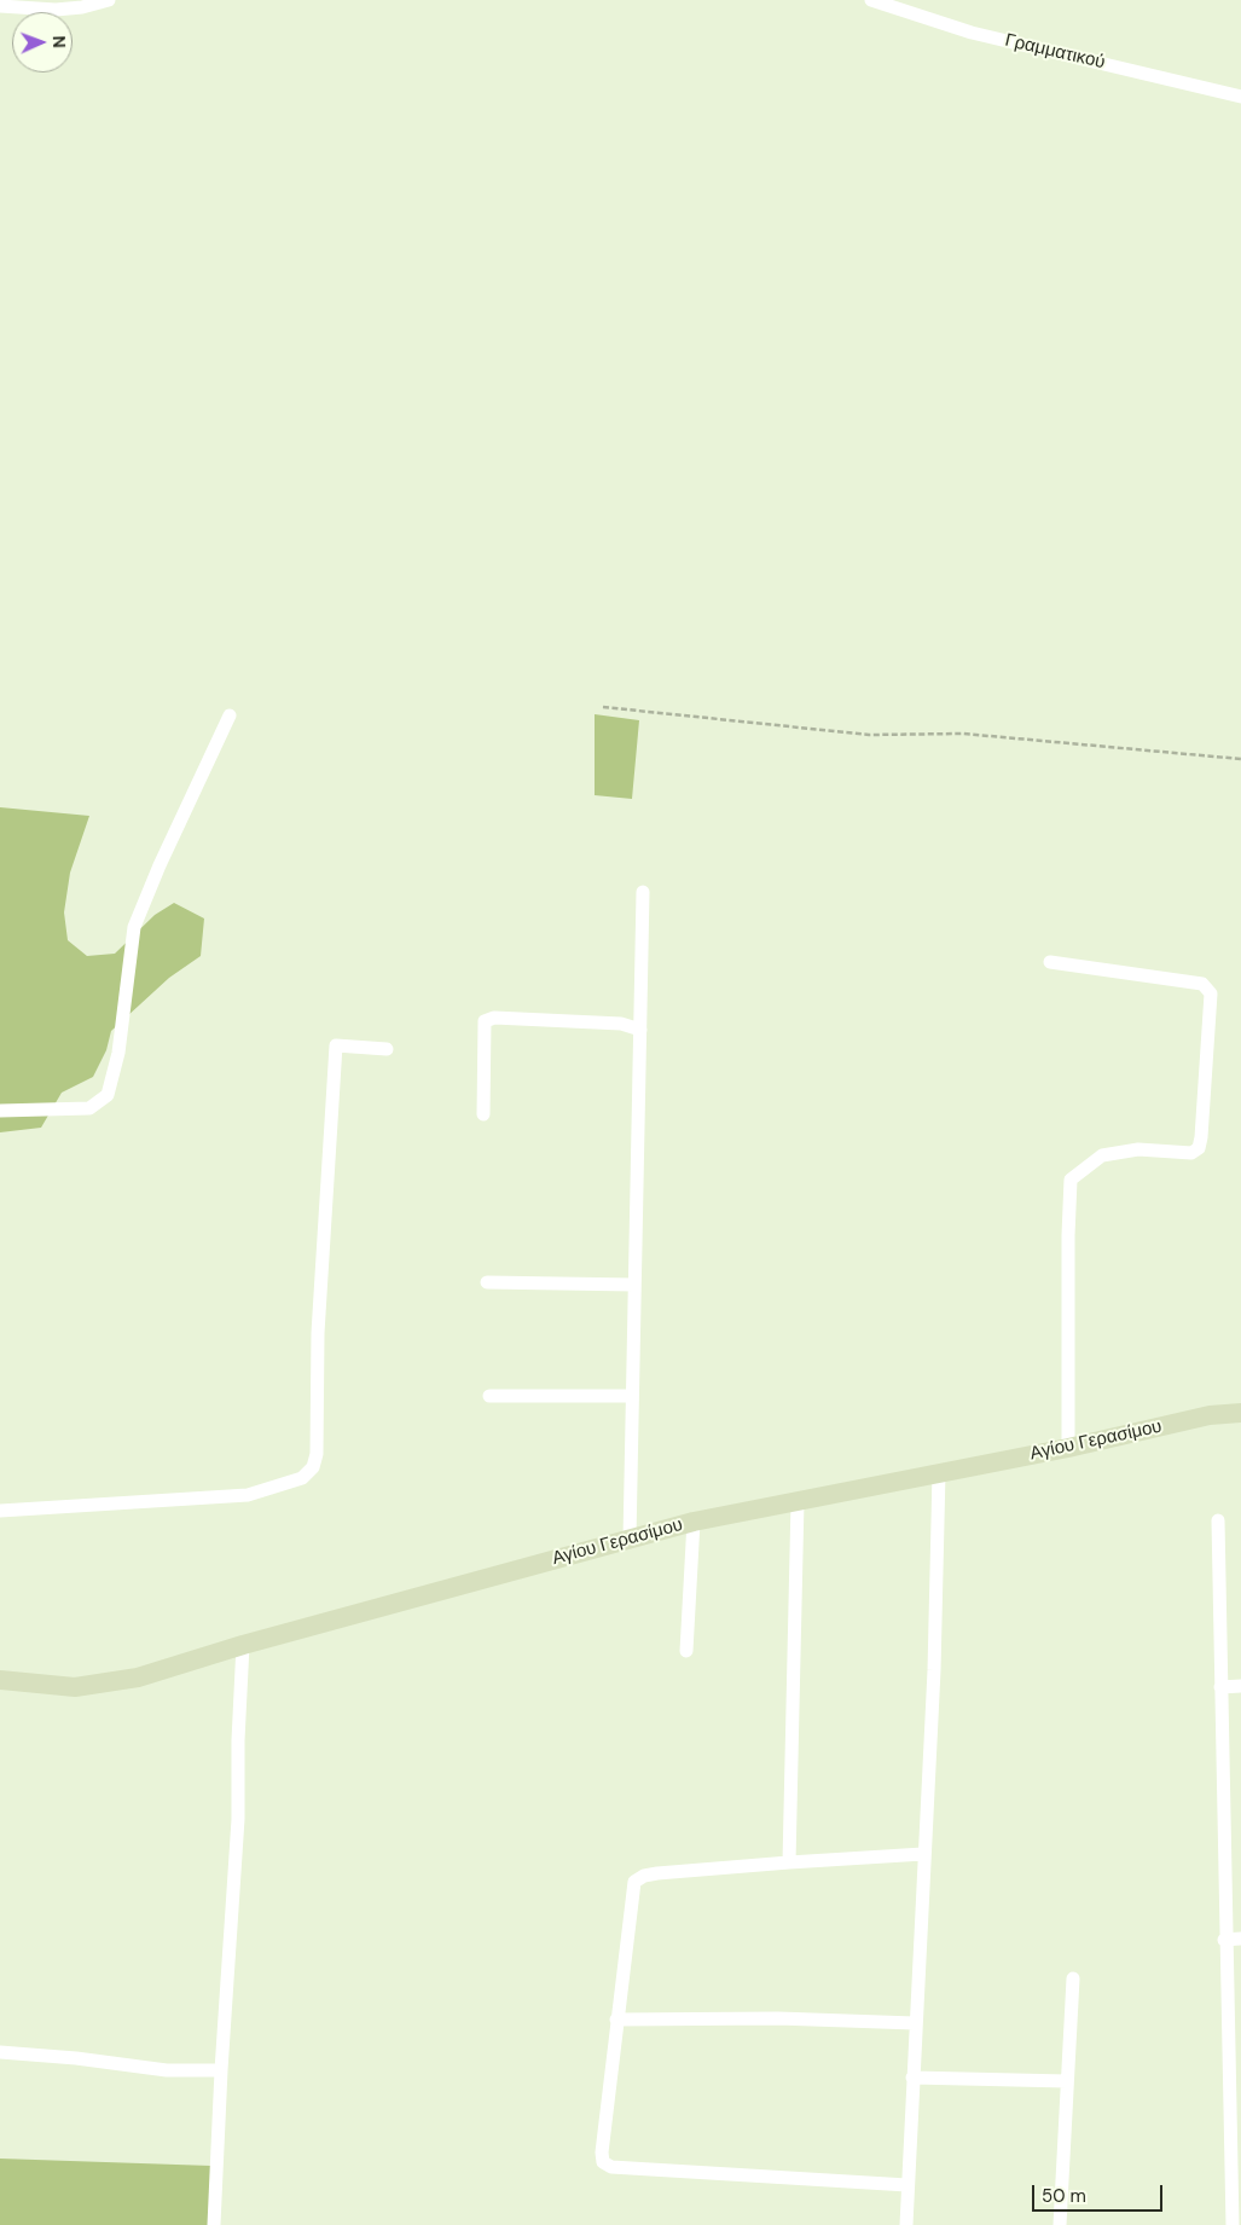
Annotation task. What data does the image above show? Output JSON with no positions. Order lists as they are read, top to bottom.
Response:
{
  "streets": {
    "street": ["Γραμματικού", "Αγίου Γερασίμου"]
  },
  "scale_bar": "50 m",
  "north": "right"
}
